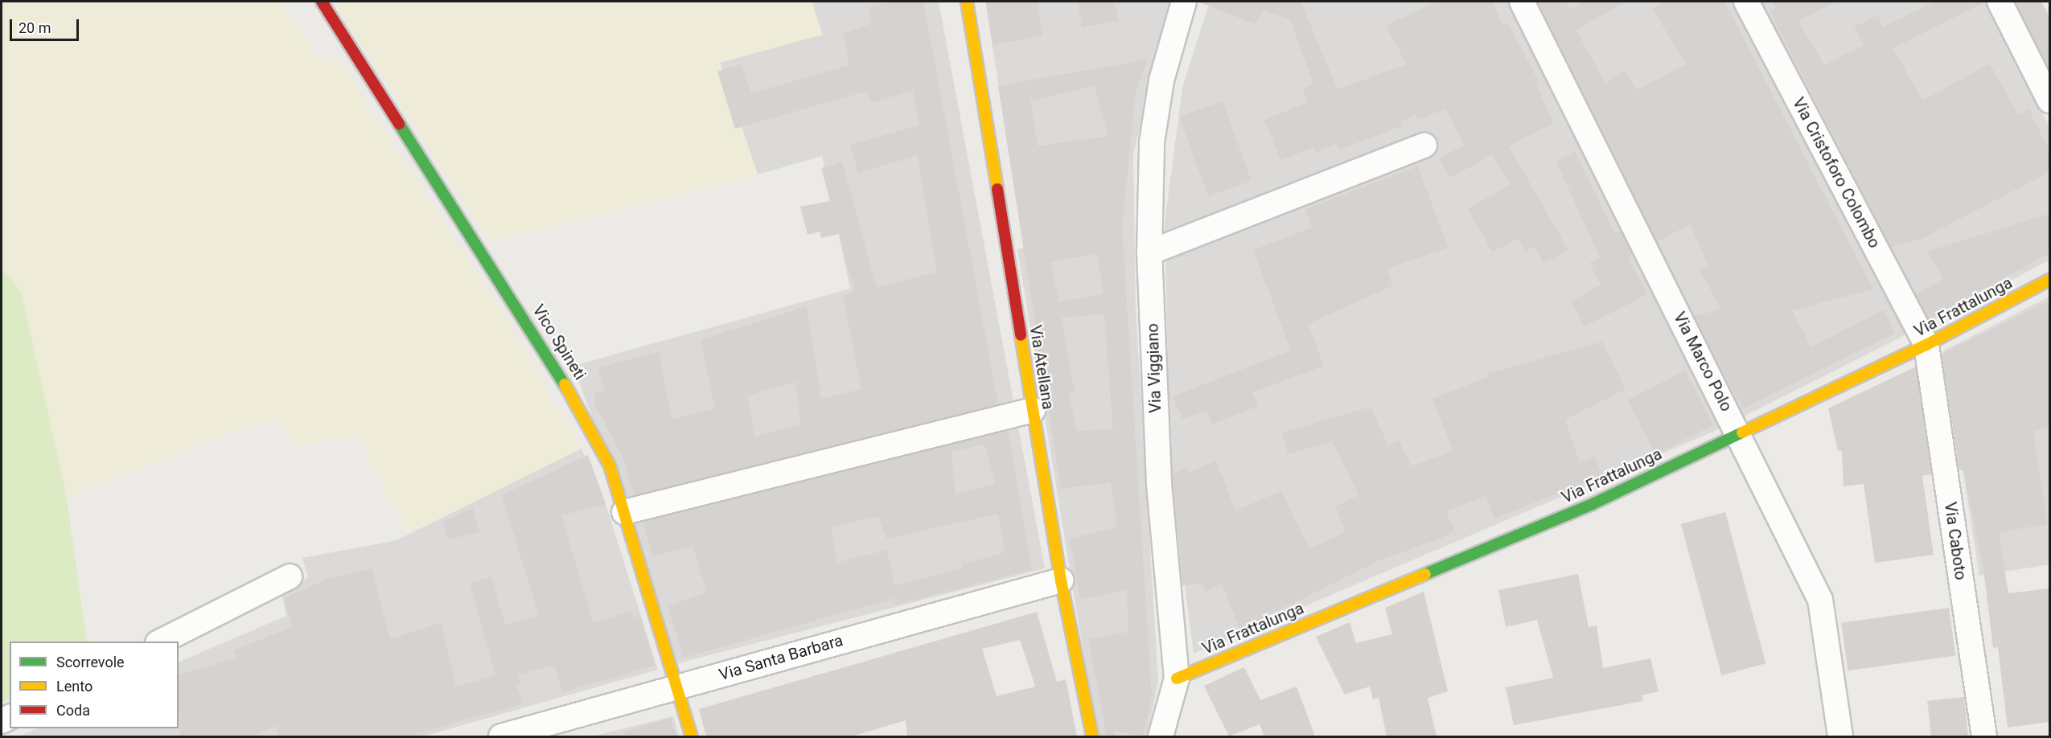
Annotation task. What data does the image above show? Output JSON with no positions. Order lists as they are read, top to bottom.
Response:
{
  "streets": {
    "street": [
      "Via Cristoforo Colombo",
      "Via Frattalunga",
      "Vico Spineti",
      "Via Marco Polo",
      "Via Atellana",
      "Via Viggiano",
      "Via Caboto",
      "Via Santa Barbara"
    ]
  },
  "crossings": [
    ["Via Cristoforo Colombo", "Via Frattalunga"],
    ["Via Cristoforo Colombo", "Via Caboto"],
    ["Via Frattalunga", "Via Marco Polo"],
    ["Via Frattalunga", "Via Viggiano"],
    ["Via Frattalunga", "Via Caboto"],
    ["Vico Spineti", "Via Santa Barbara"],
    ["Via Atellana", "Via Santa Barbara"]
  ],
  "legend": ["Scorrevole", "Lento", "Coda"],
  "scale_bar": "20 m"
}
